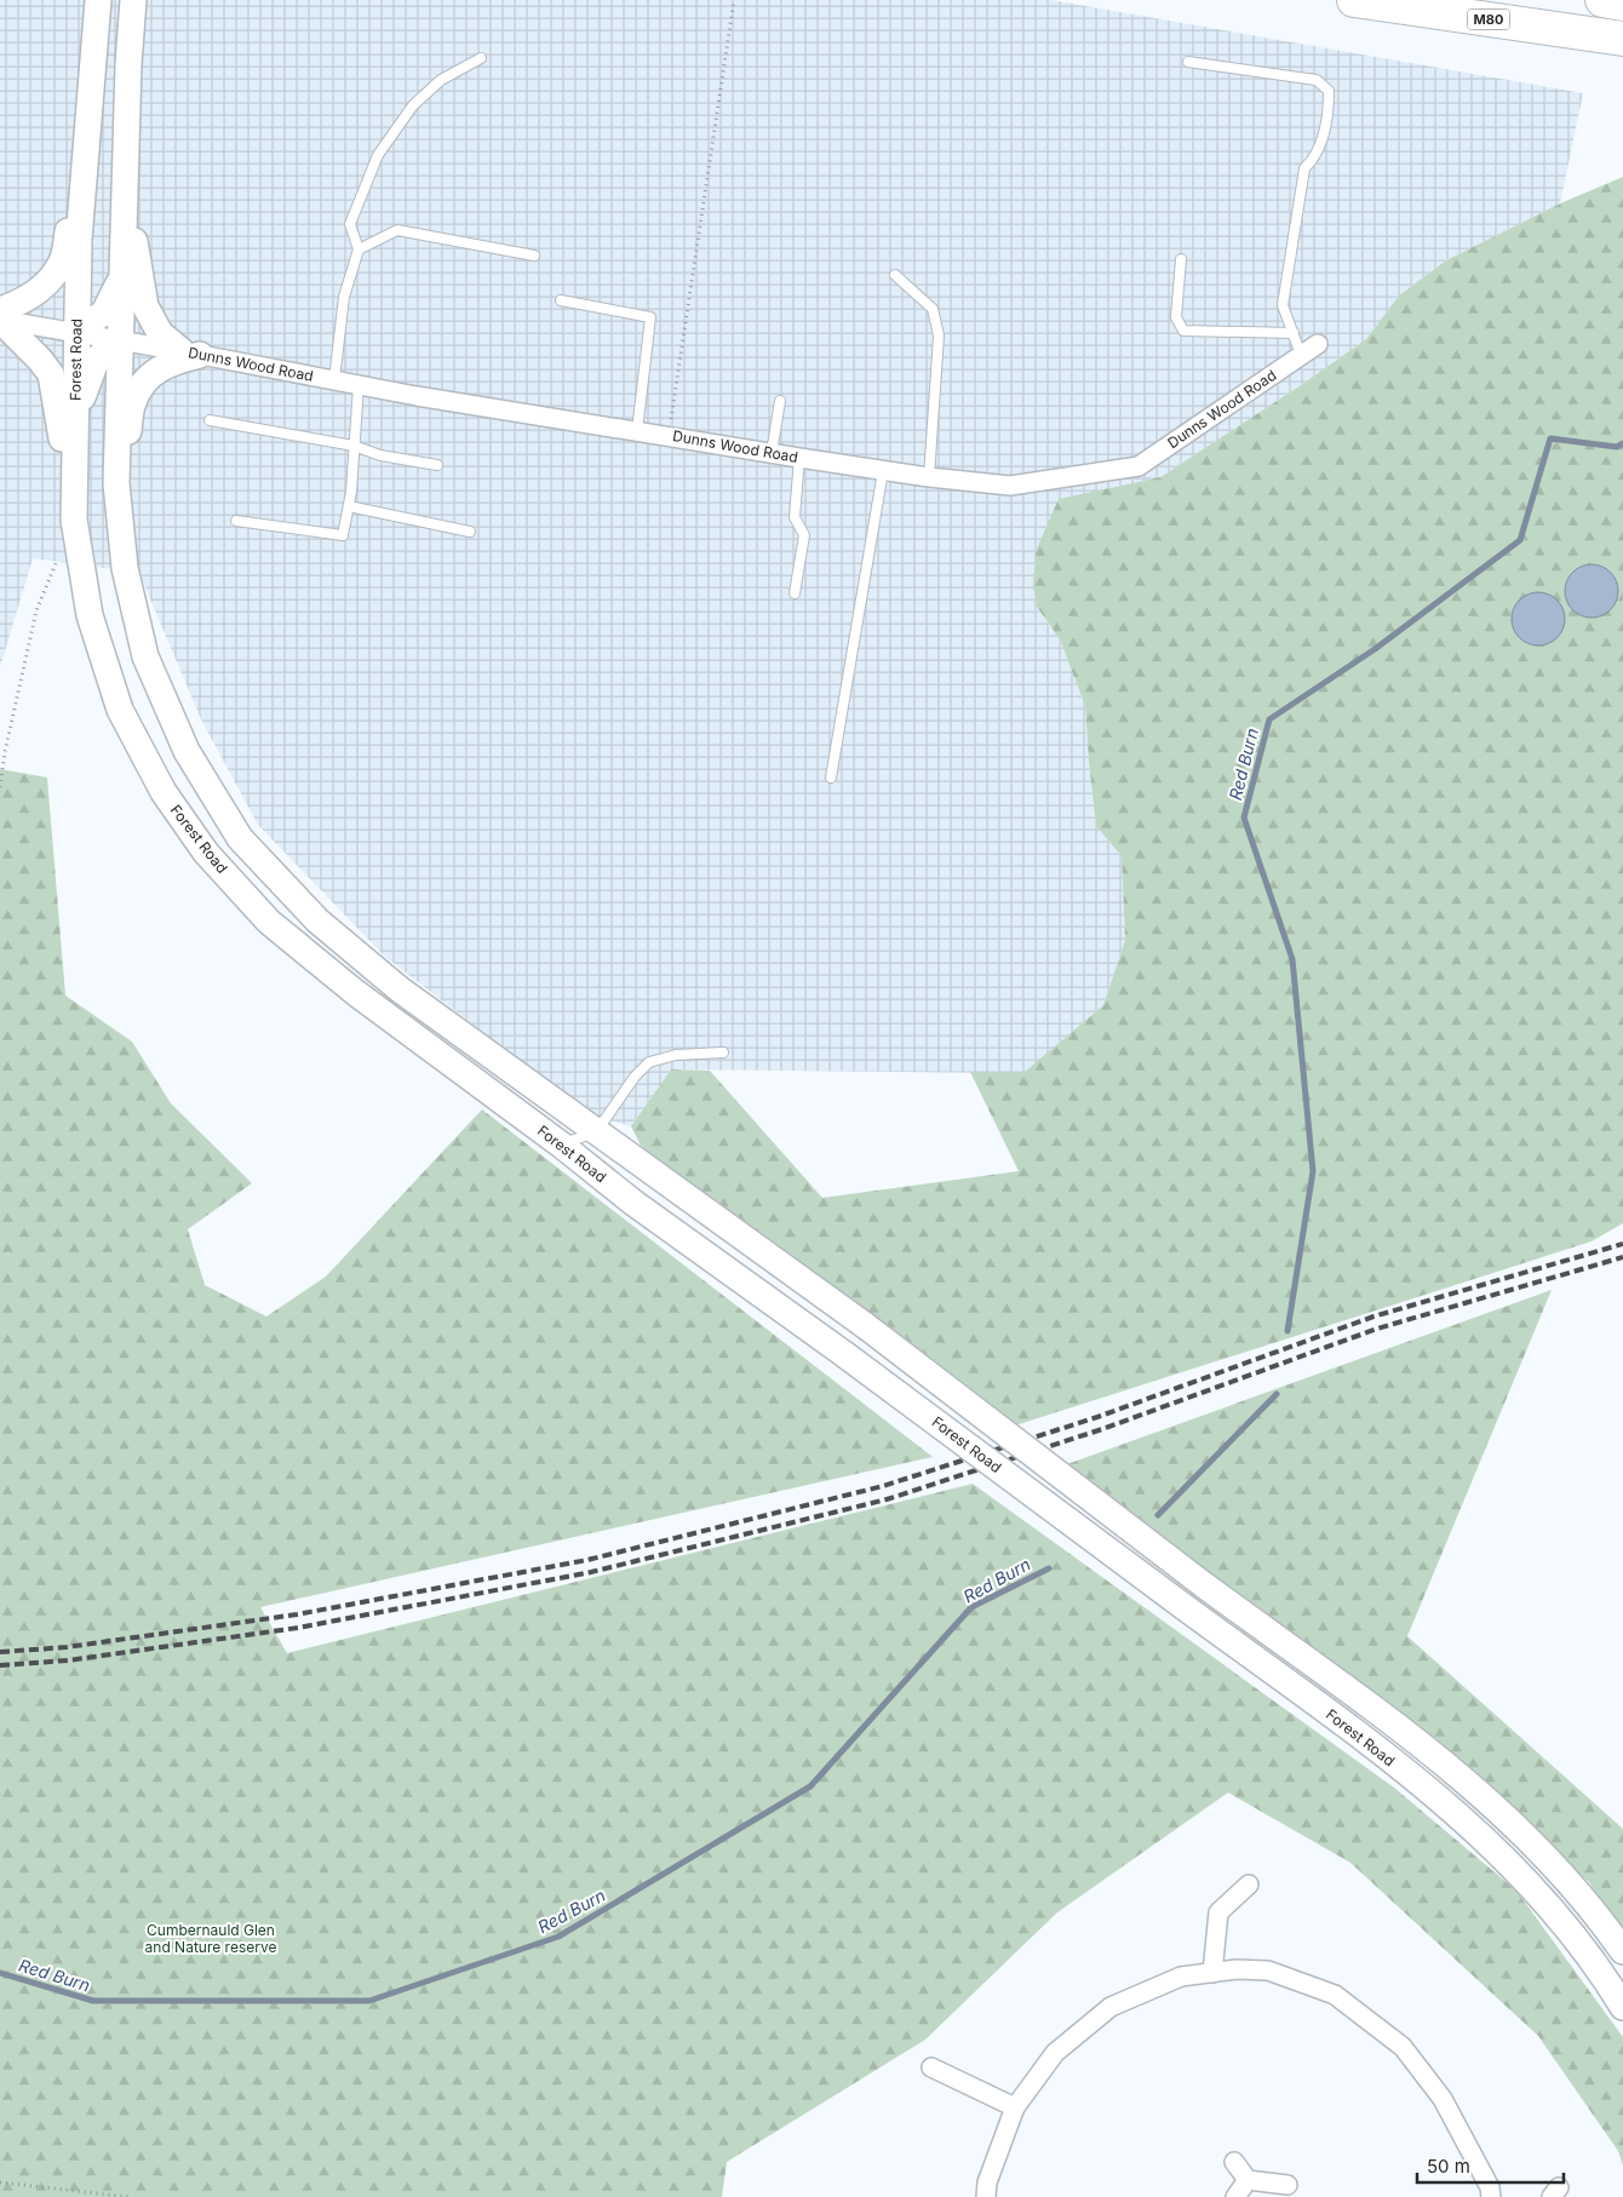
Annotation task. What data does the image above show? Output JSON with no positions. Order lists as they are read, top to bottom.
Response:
{
  "streets": {
    "highway": ["M80"],
    "street": ["Forest Road", "Dunns Wood Road"]
  },
  "crossings": [
    ["Forest Road", "Dunns Wood Road"]
  ],
  "water": ["Red Burn"],
  "parks": ["Cumbernauld Glen and Nature reserve"],
  "scale_bar": "50 m"
}
